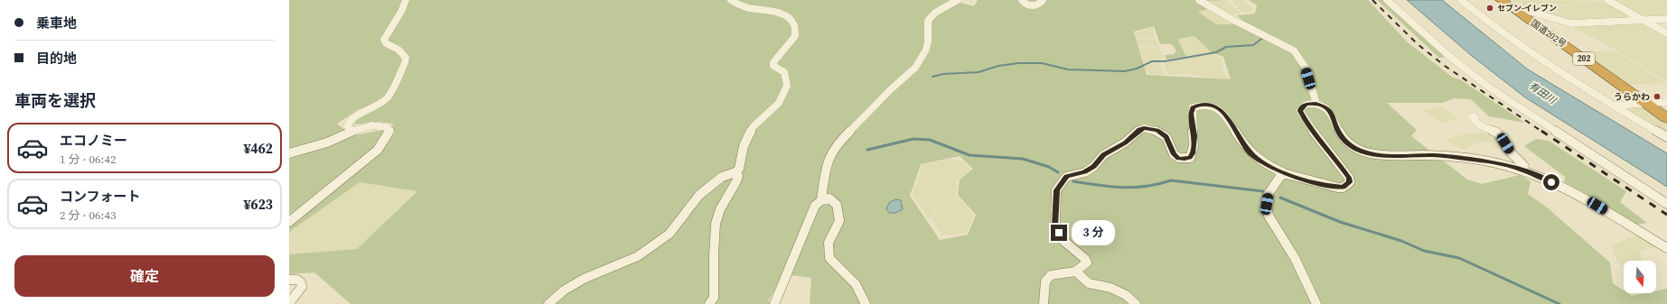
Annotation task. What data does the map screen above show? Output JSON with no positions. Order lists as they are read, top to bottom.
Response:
{
  "streets": {
    "highway": ["国道202号", "202"]
  },
  "water": ["有田川"],
  "places": ["セブン-イレブン", "うらかわ"],
  "north": "bottom",
  "page": {
    "banner": ["乗車地", "目的地"],
    "heading": "車両を選択",
    "list": [
      {
        "name": "エコノミー",
        "note": "1 分 · 06:42",
        "value": "¥462"
      },
      {
        "name": "コンフォート",
        "note": "2 分 · 06:43",
        "value": "¥623"
      }
    ],
    "bubble": "3 分",
    "buttons": "確定"
  }
}
